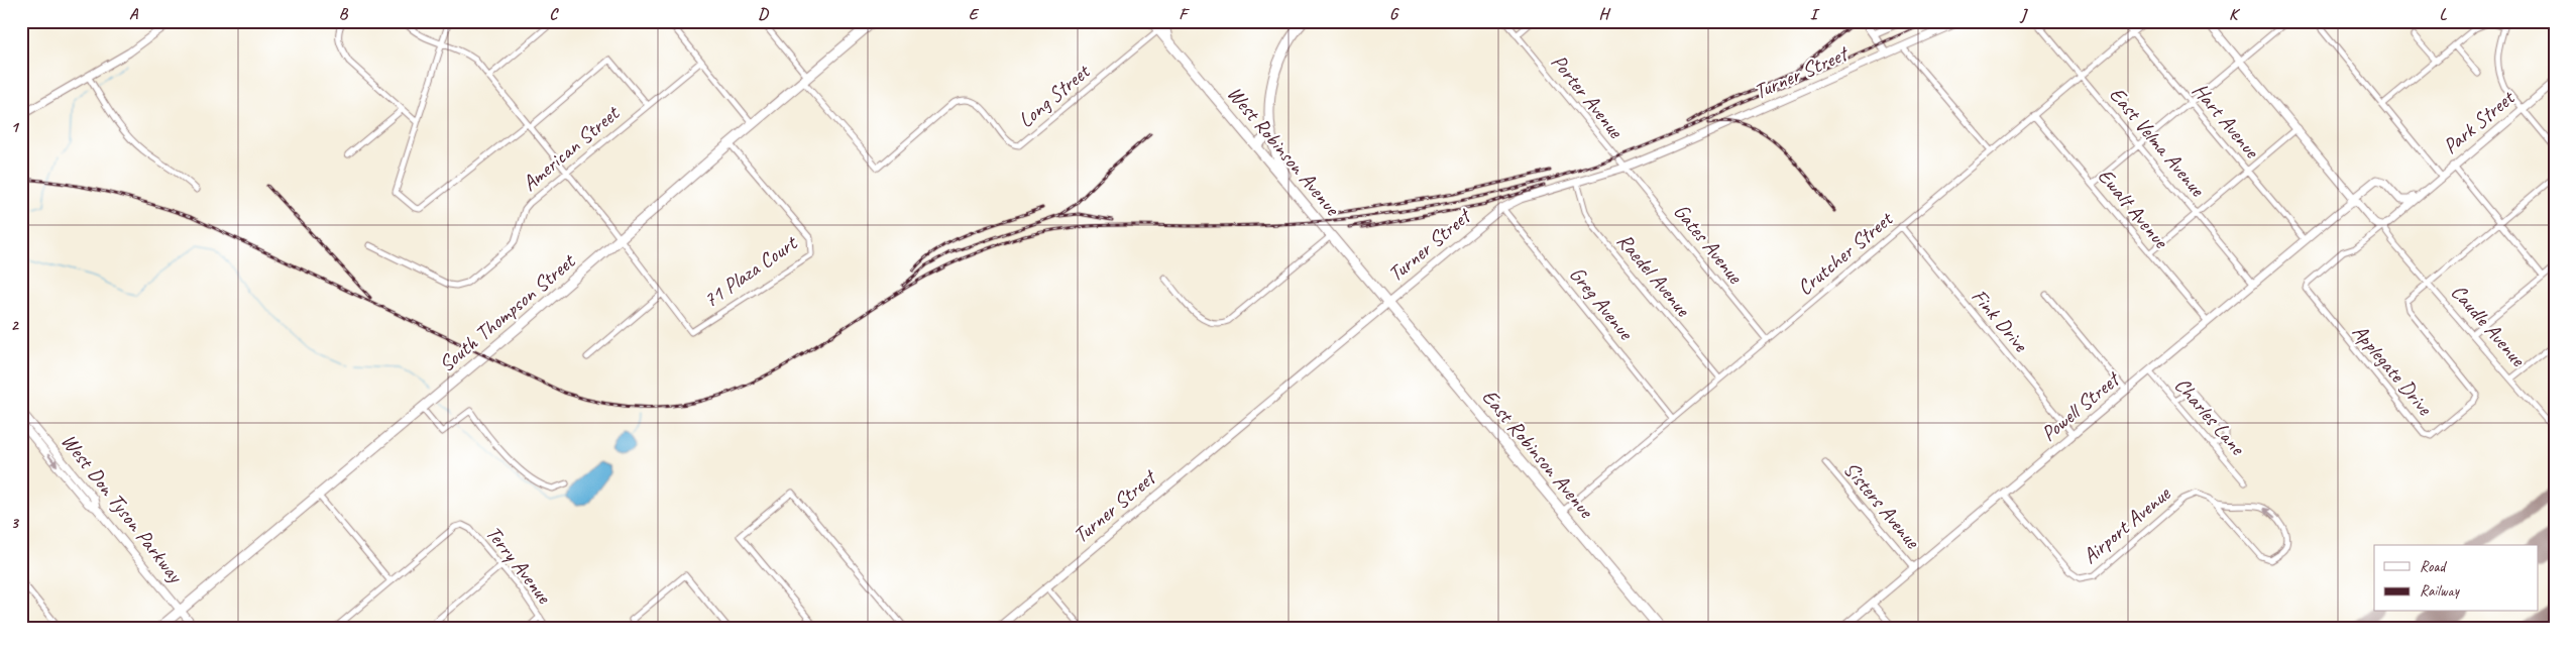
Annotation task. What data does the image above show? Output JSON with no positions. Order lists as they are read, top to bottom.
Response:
{
  "streets": {
    "highway": ["West Robinson Avenue", "South Thompson Street", "East Robinson Avenue"],
    "street": [
      "Turner Street",
      "Long Street",
      "Porter Avenue",
      "Hart Avenue",
      "Park Street",
      "East Velma Avenue",
      "American Street",
      "Ewalt Avenue",
      "Gates Avenue",
      "Crutcher Street",
      "71 Plaza Court",
      "Raedel Avenue",
      "Greg Avenue",
      "Fink Drive",
      "Caudle Avenue",
      "Applegate Drive",
      "Powell Street",
      "Charles Lane",
      "Sisters Avenue",
      "West Don Tyson Parkway",
      "Airport Avenue",
      "Terry Avenue"
    ]
  },
  "crossings": [
    ["Turner Street", "Porter Avenue"],
    ["Turner Street", "West Robinson Avenue"],
    ["Turner Street", "Gates Avenue"],
    ["Turner Street", "Raedel Avenue"],
    ["Turner Street", "Greg Avenue"],
    ["Turner Street", "East Robinson Avenue"],
    ["Long Street", "West Robinson Avenue"],
    ["Long Street", "South Thompson Street"],
    ["Porter Avenue", "Gates Avenue"],
    ["Hart Avenue", "Crutcher Street"],
    ["Hart Avenue", "Powell Street"],
    ["Park Street", "Caudle Avenue"],
    ["Park Street", "Applegate Drive"],
    ["Park Street", "Powell Street"],
    ["East Velma Avenue", "Crutcher Street"],
    ["East Velma Avenue", "Powell Street"],
    ["American Street", "71 Plaza Court"],
    ["West Robinson Avenue", "East Robinson Avenue"],
    ["Ewalt Avenue", "Crutcher Street"],
    ["Ewalt Avenue", "Powell Street"],
    ["Gates Avenue", "Crutcher Street"],
    ["Crutcher Street", "Raedel Avenue"],
    ["Crutcher Street", "Greg Avenue"],
    ["Crutcher Street", "Fink Drive"],
    ["Crutcher Street", "East Robinson Avenue"],
    ["71 Plaza Court", "South Thompson Street"],
    ["South Thompson Street", "West Don Tyson Parkway"],
    ["Fink Drive", "Powell Street"],
    ["Caudle Avenue", "Applegate Drive"],
    ["Caudle Avenue", "Powell Street"],
    ["Applegate Drive", "Powell Street"],
    ["Powell Street", "Charles Lane"],
    ["Powell Street", "Sisters Avenue"],
    ["Powell Street", "Airport Avenue"]
  ],
  "legend": ["Road", "Railway"],
  "grid": {
    "columns": [
      "A",
      "B",
      "C",
      "D",
      "E",
      "F",
      "G",
      "H",
      "I",
      "J",
      "K",
      "L"
    ],
    "rows": ["1", "2", "3"]
  }
}
